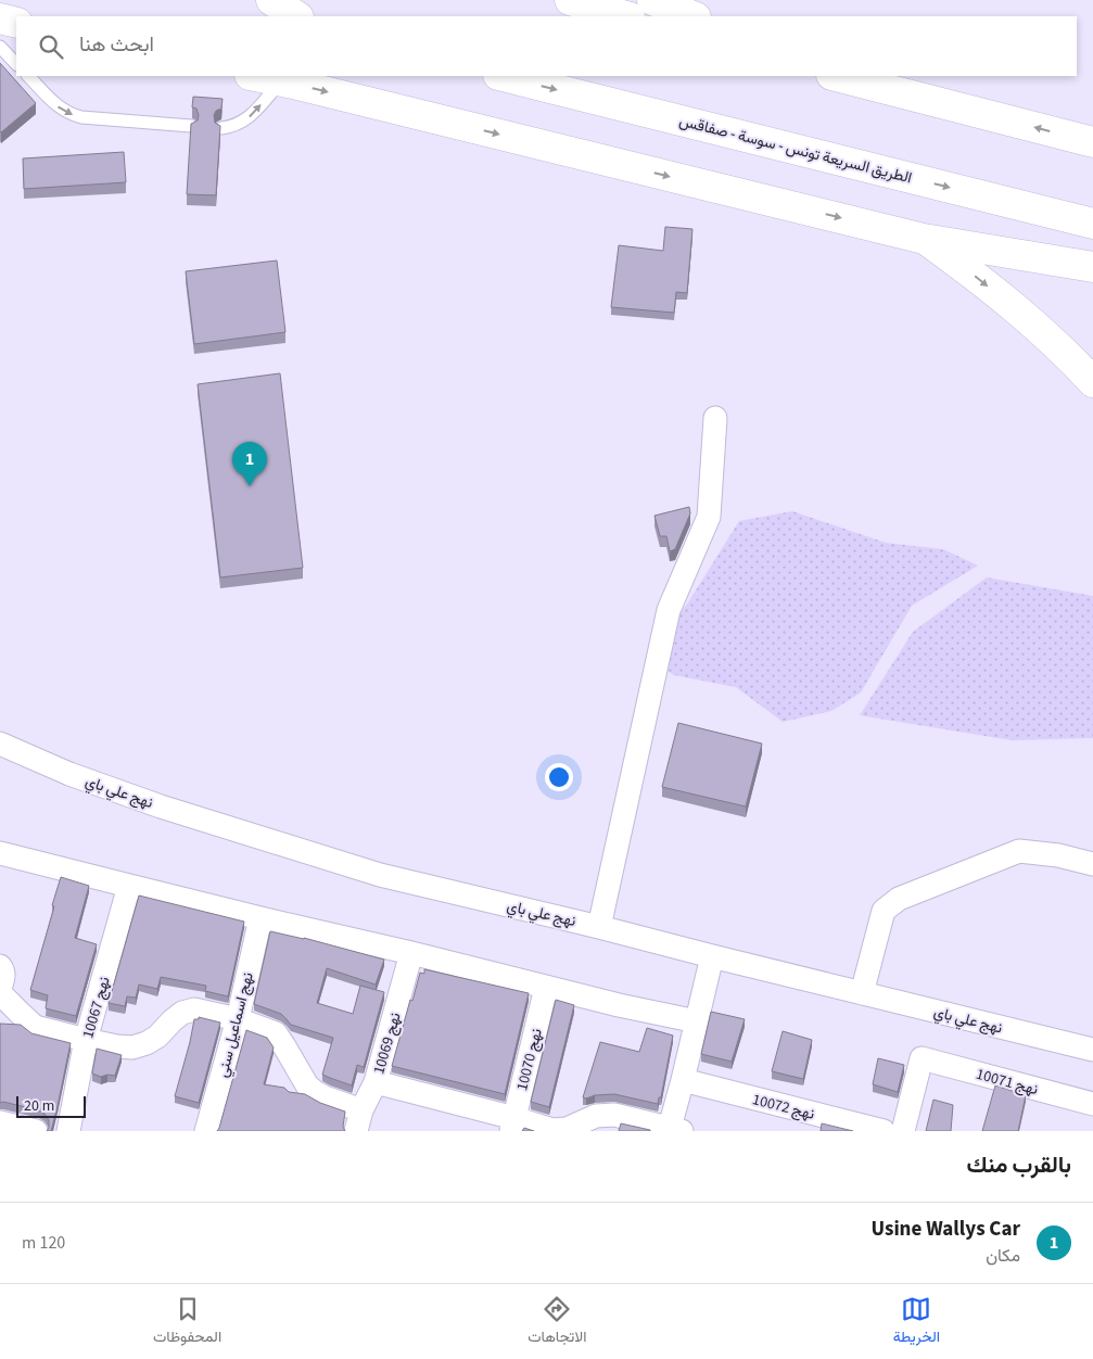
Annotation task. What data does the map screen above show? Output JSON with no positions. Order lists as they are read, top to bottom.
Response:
{
  "streets": {
    "highway": ["الطريق السريعة تونس - سوسة - صفاقس"],
    "street": [
      "نهج علي باي",
      "نهج 10067",
      "نهج اسماعيل سني",
      "نهج 10069",
      "نهج 10070",
      "نهج 10071",
      "نهج 10072"
    ]
  },
  "scale_bar": "20 m",
  "page": {
    "search": "ابحث هنا",
    "pins": "1",
    "scale": "20 m",
    "heading": "بالقرب منك",
    "list": [
      {
        "mark": "1",
        "name": "Usine Wallys Car",
        "note": "مكان",
        "value": "120 m"
      }
    ],
    "nav": ["الخريطة", "الاتجاهات", "المحفوظات"]
  }
}
